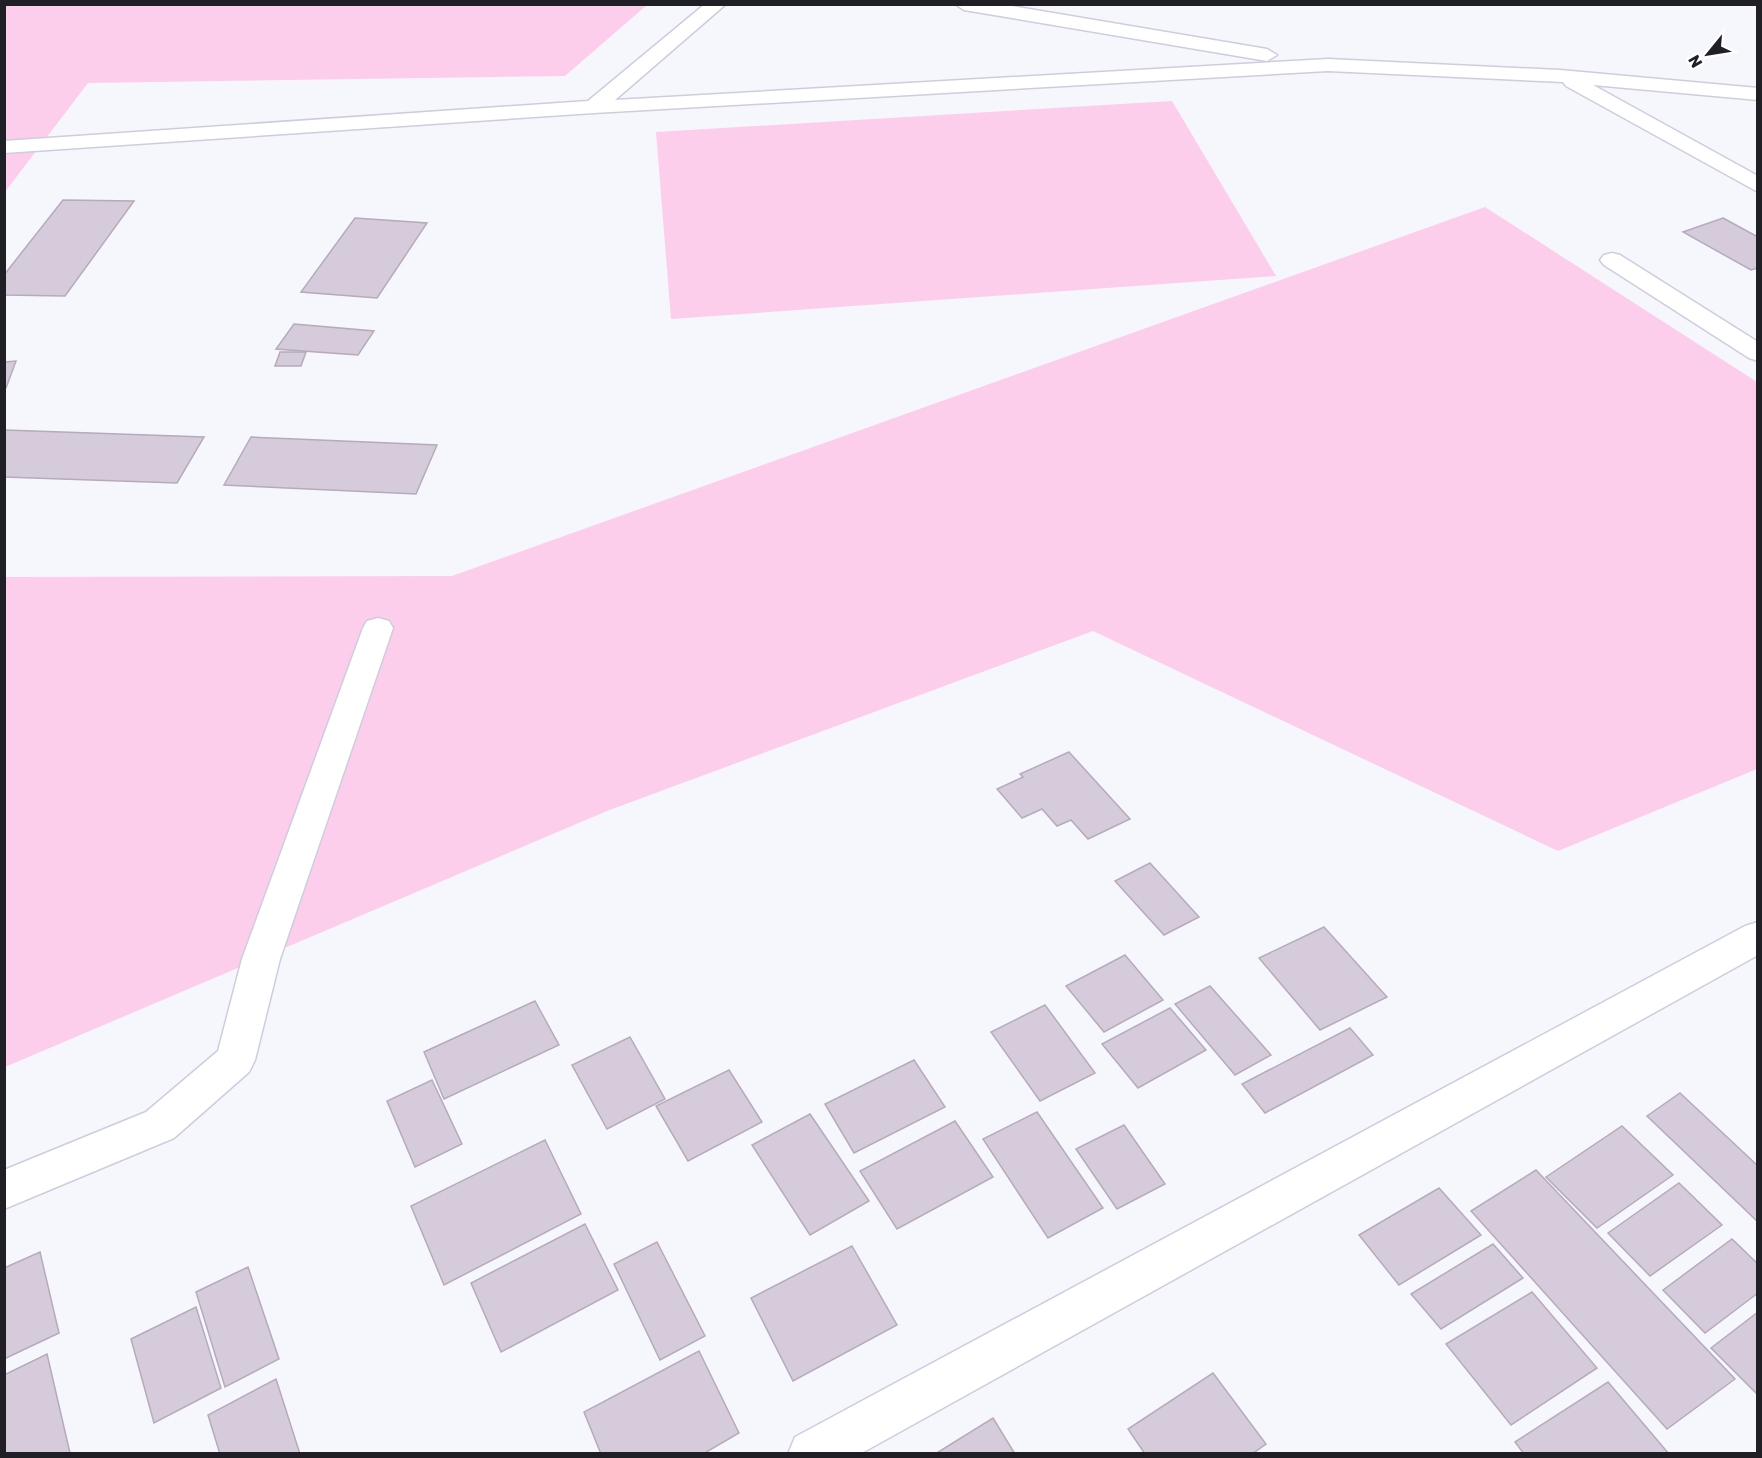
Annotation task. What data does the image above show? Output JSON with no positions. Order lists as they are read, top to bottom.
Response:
{
  "north": "bottom left"
}
